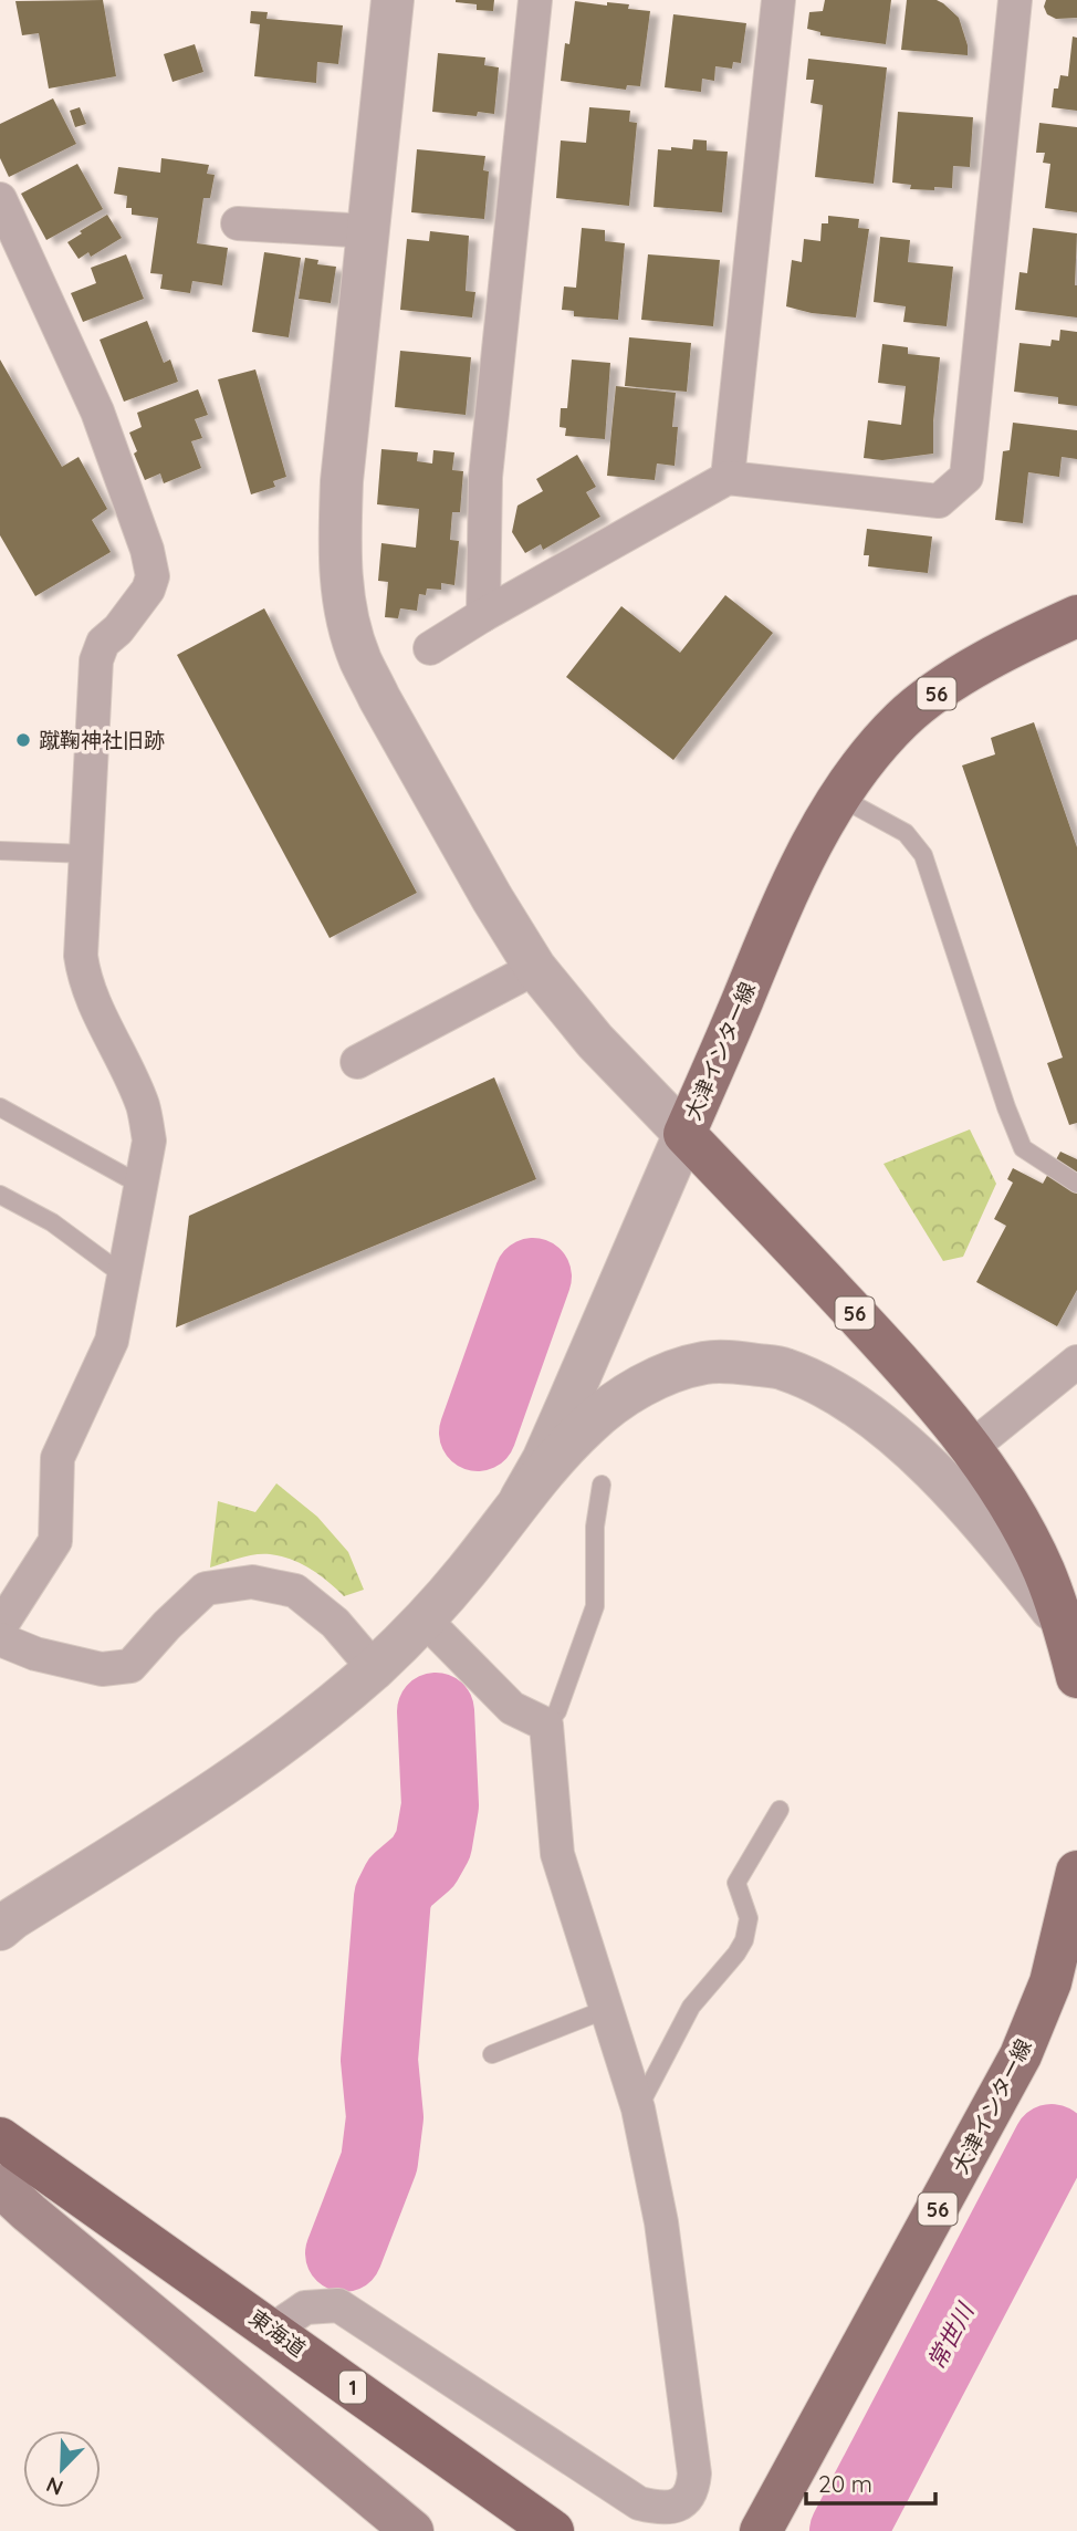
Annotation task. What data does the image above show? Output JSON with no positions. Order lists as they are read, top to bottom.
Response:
{
  "streets": {
    "highway": ["東海道", "1"],
    "main road": ["56", "大津インター線"]
  },
  "water": ["常世川"],
  "places": ["蹴鞠神社旧跡"],
  "scale_bar": "20 m",
  "north": "bottom left"
}
